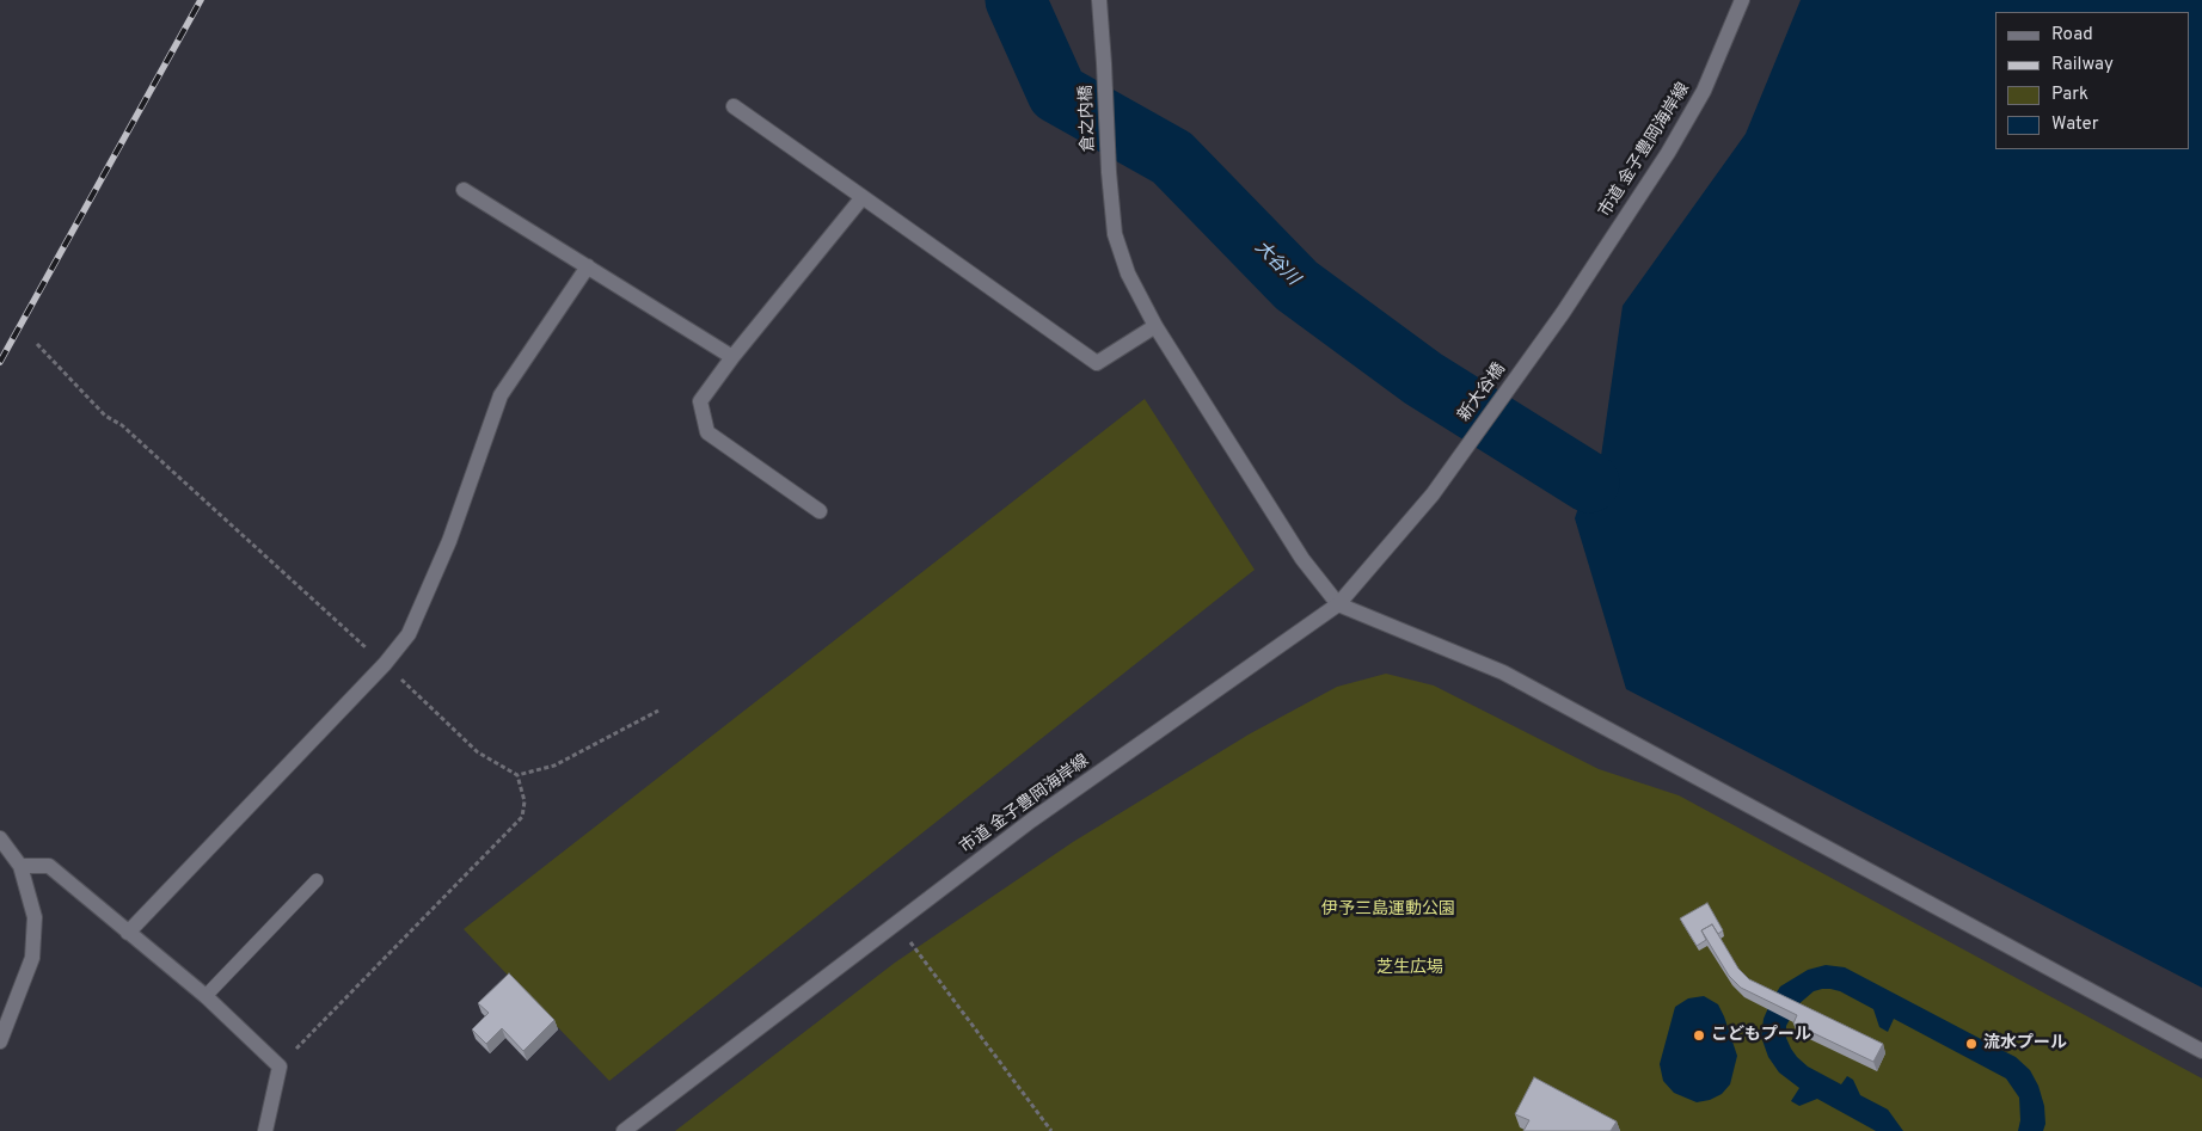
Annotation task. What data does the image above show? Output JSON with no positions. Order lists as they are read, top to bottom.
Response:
{
  "streets": {
    "street": ["倉之内橋", "市道 金子豊岡海岸線", "新大谷橋"]
  },
  "crossings": [
    ["倉之内橋", "市道 金子豊岡海岸線"],
    ["市道 金子豊岡海岸線", "新大谷橋"]
  ],
  "water": ["大谷川"],
  "parks": ["伊予三島運動公園", "芝生広場"],
  "places": ["こどもプール", "流水プール"],
  "legend": [
    "Road",
    "Railway",
    "Park",
    "Water"
  ]
}
